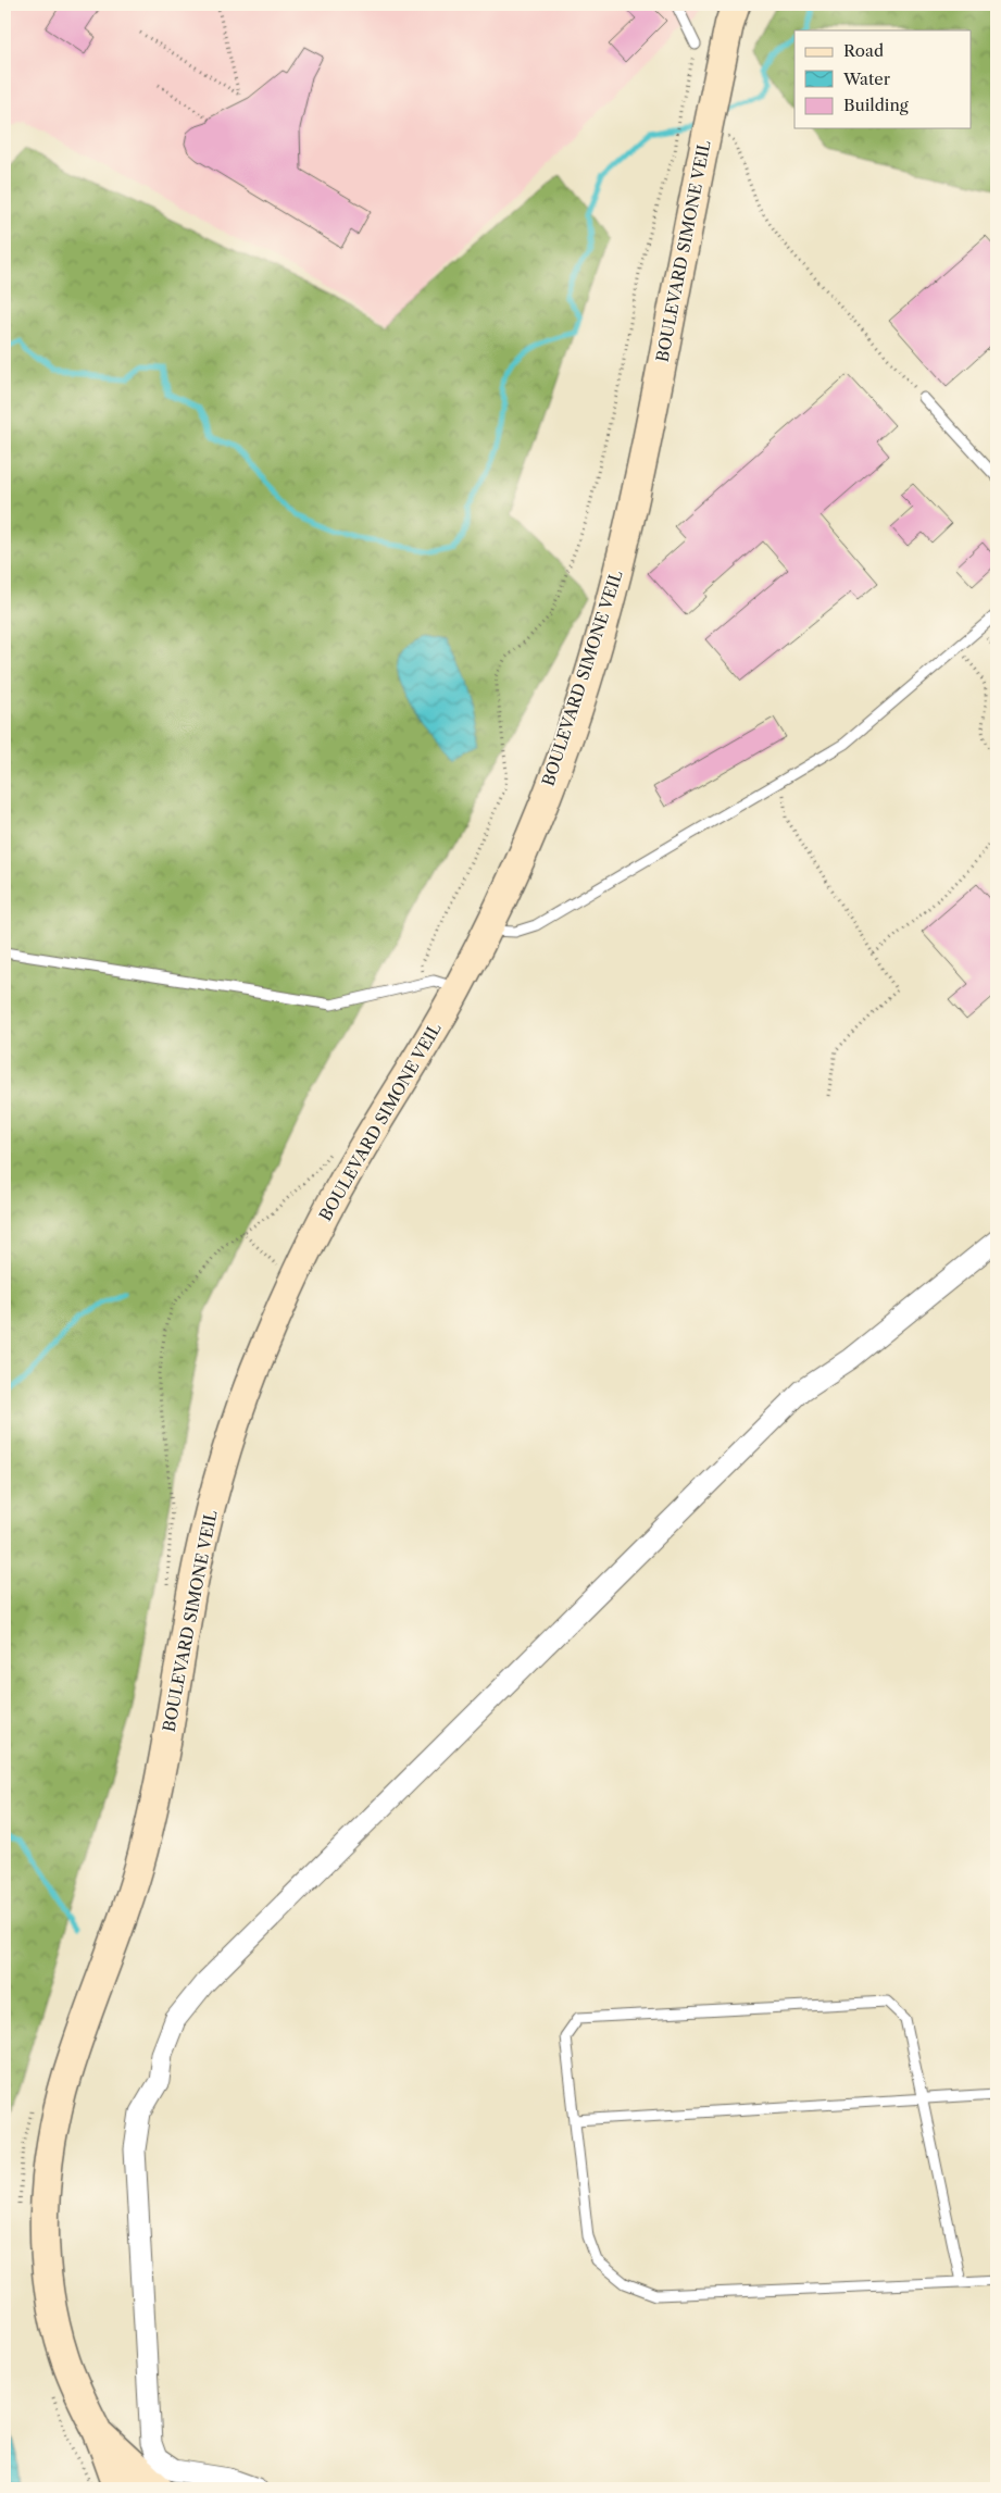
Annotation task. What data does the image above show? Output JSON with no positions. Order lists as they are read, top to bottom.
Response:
{
  "streets": {
    "main road": ["BOULEVARD SIMONE VEIL"]
  },
  "legend": ["Road", "Water", "Building"]
}
